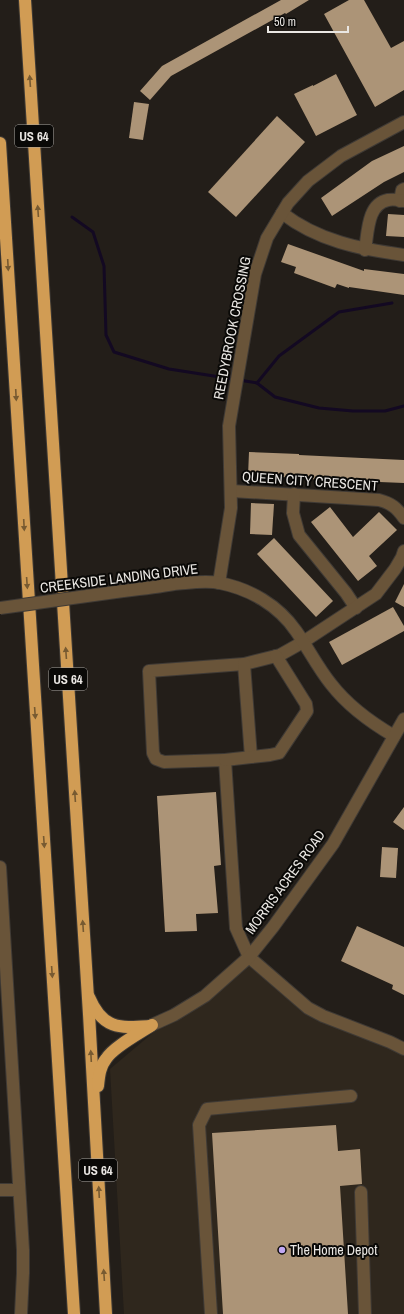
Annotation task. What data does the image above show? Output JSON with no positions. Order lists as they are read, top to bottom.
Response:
{
  "streets": {
    "highway": ["US 64"],
    "street": [
      "REEDYBROOK CROSSING",
      "QUEEN CITY CRESCENT",
      "CREEKSIDE LANDING DRIVE",
      "MORRIS ACRES ROAD"
    ]
  },
  "crossings": [
    ["REEDYBROOK CROSSING", "QUEEN CITY CRESCENT"],
    ["REEDYBROOK CROSSING", "CREEKSIDE LANDING DRIVE"],
    ["CREEKSIDE LANDING DRIVE", "MORRIS ACRES ROAD"]
  ],
  "places": ["The Home Depot"],
  "scale_bar": "50 m"
}
